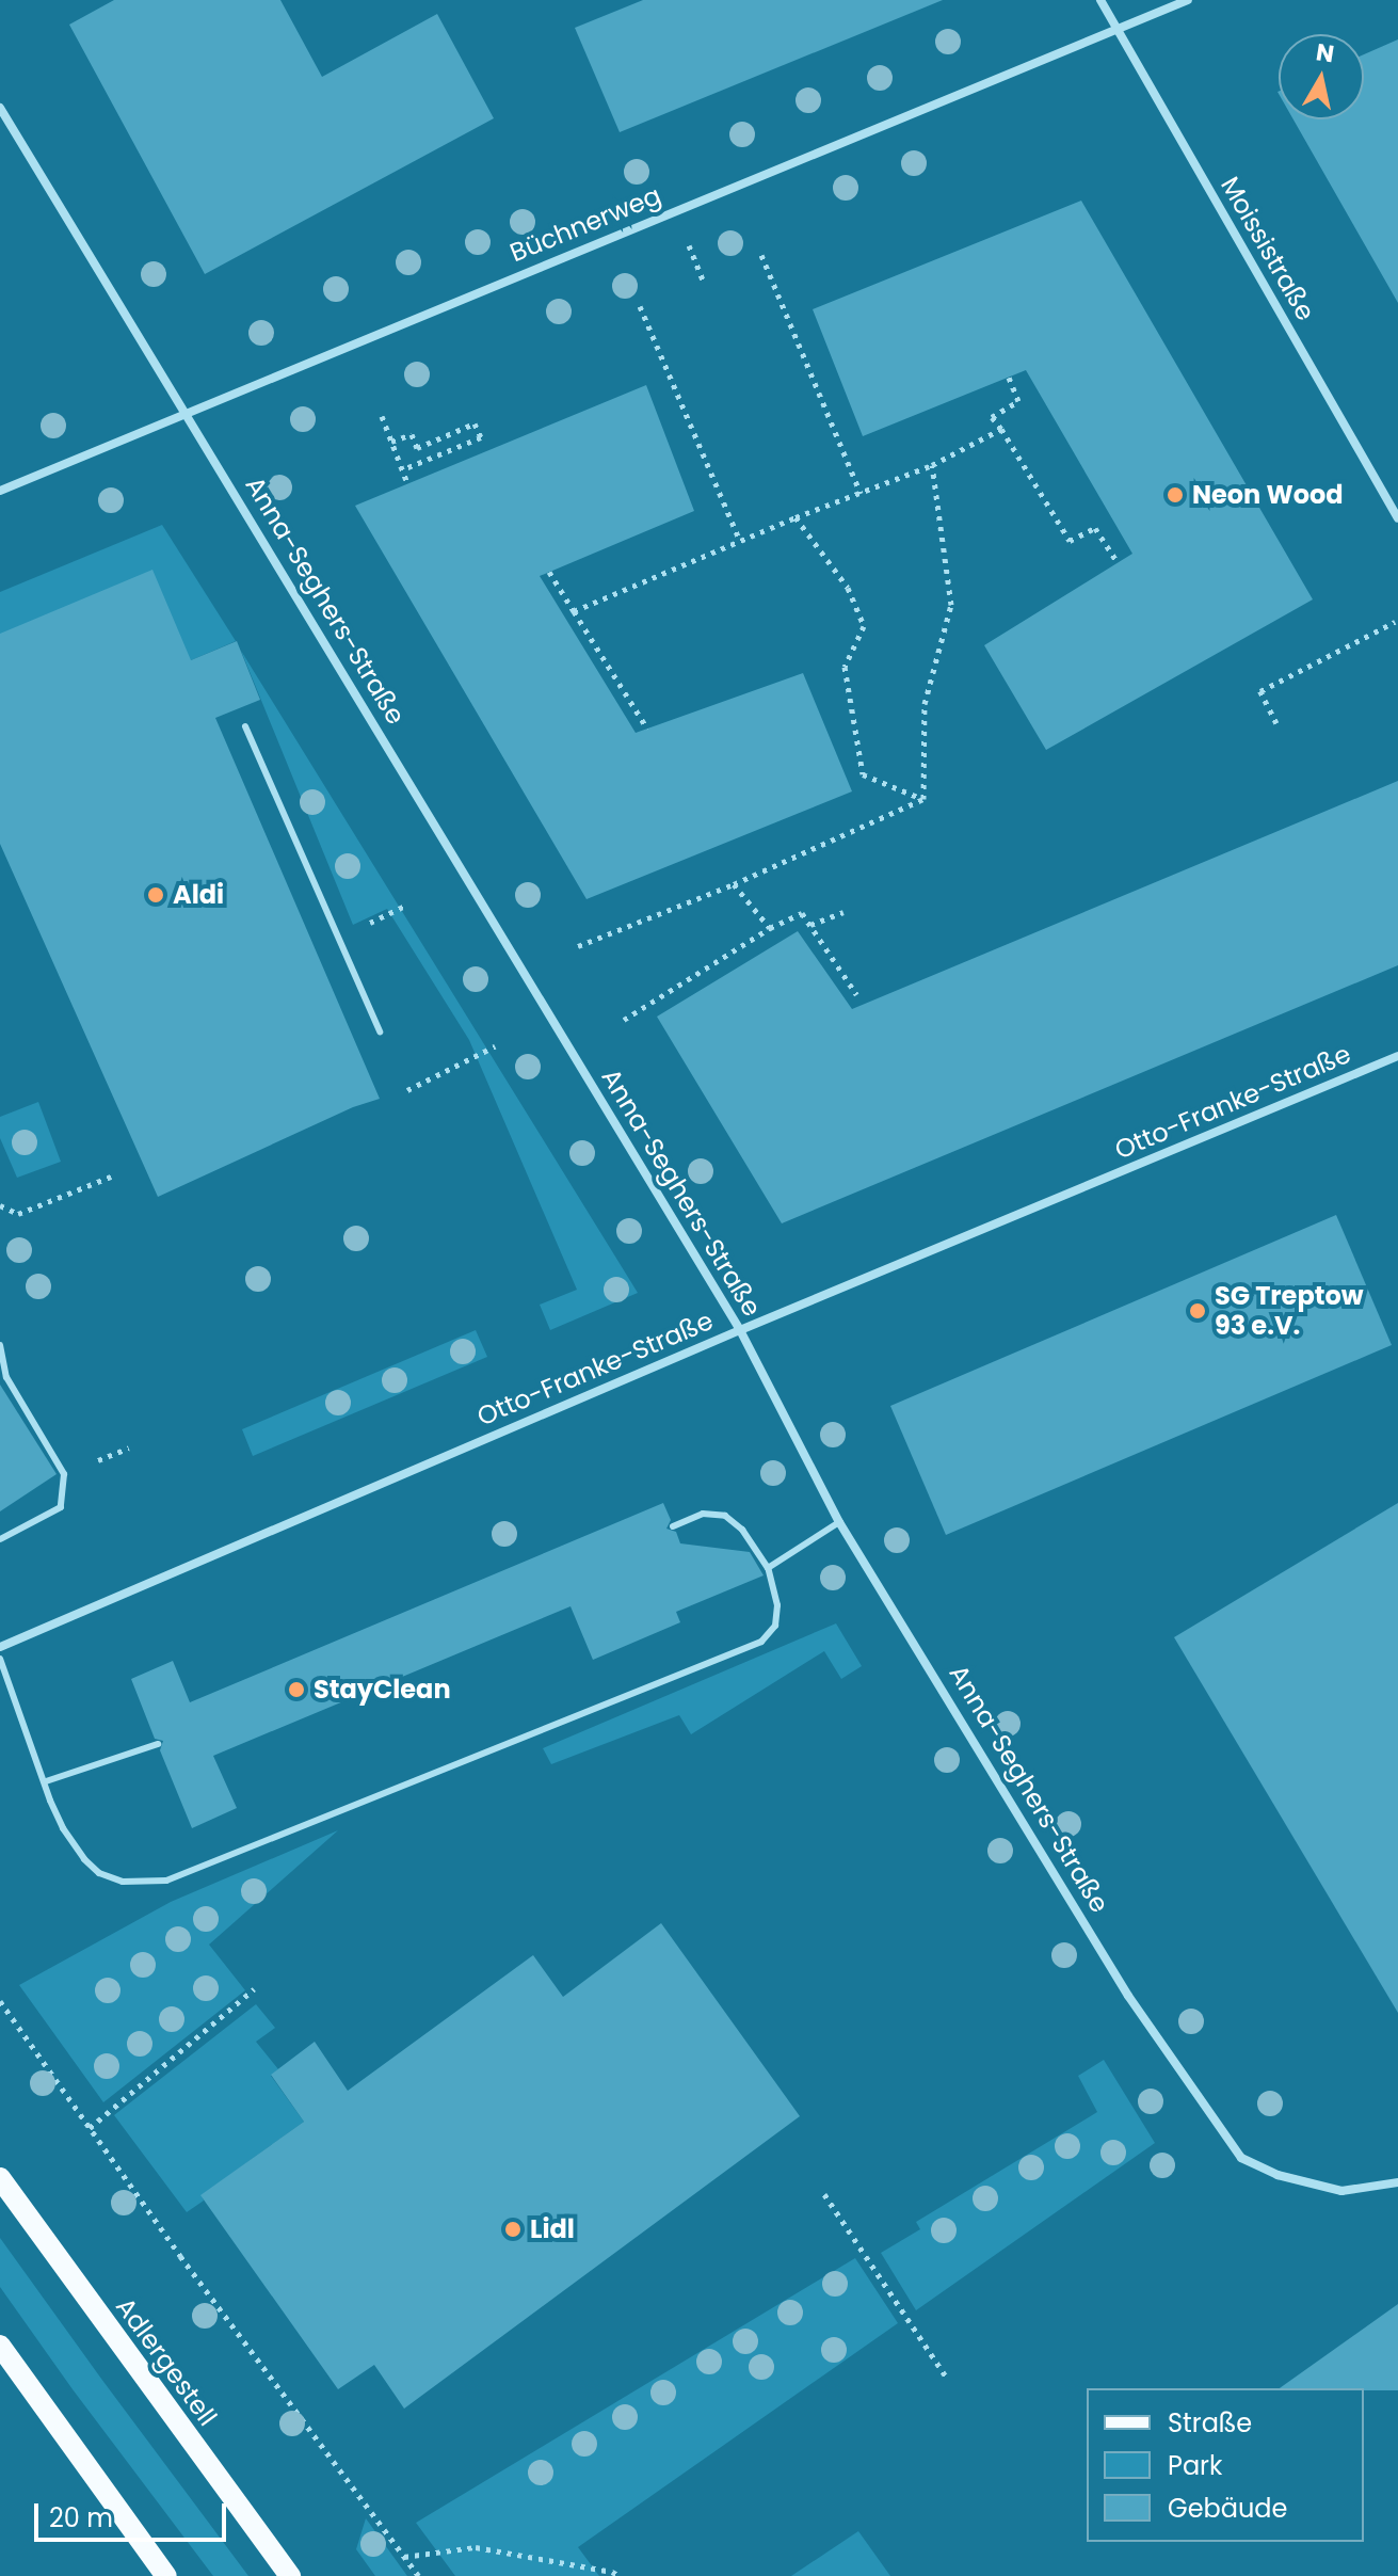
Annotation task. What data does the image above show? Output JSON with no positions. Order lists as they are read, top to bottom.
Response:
{
  "streets": {
    "main road": ["Adlergestell"],
    "street": [
      "Büchnerweg",
      "Moissistraße",
      "Anna-Seghers-Straße",
      "Otto-Franke-Straße"
    ]
  },
  "crossings": [
    ["Büchnerweg", "Moissistraße"],
    ["Büchnerweg", "Anna-Seghers-Straße"],
    ["Anna-Seghers-Straße", "Otto-Franke-Straße"]
  ],
  "places": [
    "Neon Wood",
    "Aldi",
    "SG Treptow 93 e.V.",
    "StayClean",
    "Lidl"
  ],
  "legend": ["Straße", "Park", "Gebäude"],
  "scale_bar": "20 m",
  "north": "top"
}
